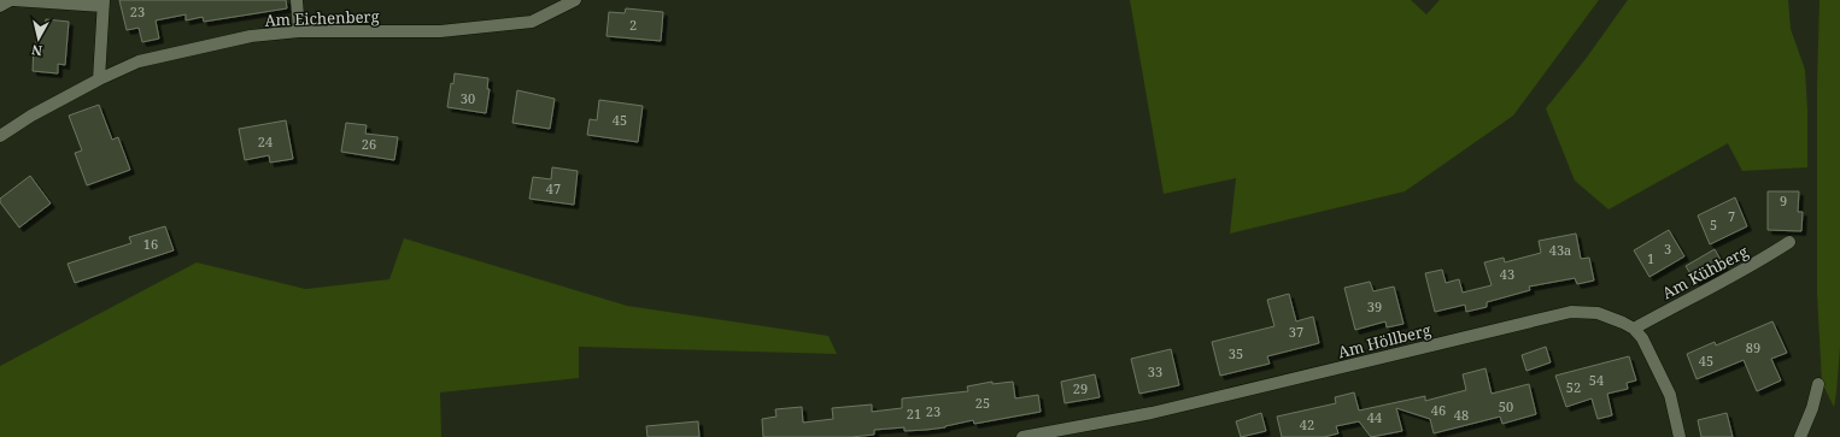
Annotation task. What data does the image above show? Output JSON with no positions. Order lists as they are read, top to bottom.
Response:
{
  "streets": {
    "street": ["Am Eichenberg", "Am Kühberg", "Am Höllberg"]
  },
  "crossings": [
    ["Am Kühberg", "Am Höllberg"]
  ],
  "house_numbers": [
    "23",
    "2",
    "30",
    "45",
    "24",
    "26",
    "47",
    "9",
    "7",
    "5",
    "16",
    "3",
    "43a",
    "1",
    "43",
    "39",
    "37",
    "89",
    "35",
    "45",
    "33",
    "54",
    "52",
    "29",
    "25",
    "50",
    "46",
    "23",
    "21",
    "48",
    "44",
    "42"
  ],
  "north": "bottom"
}
